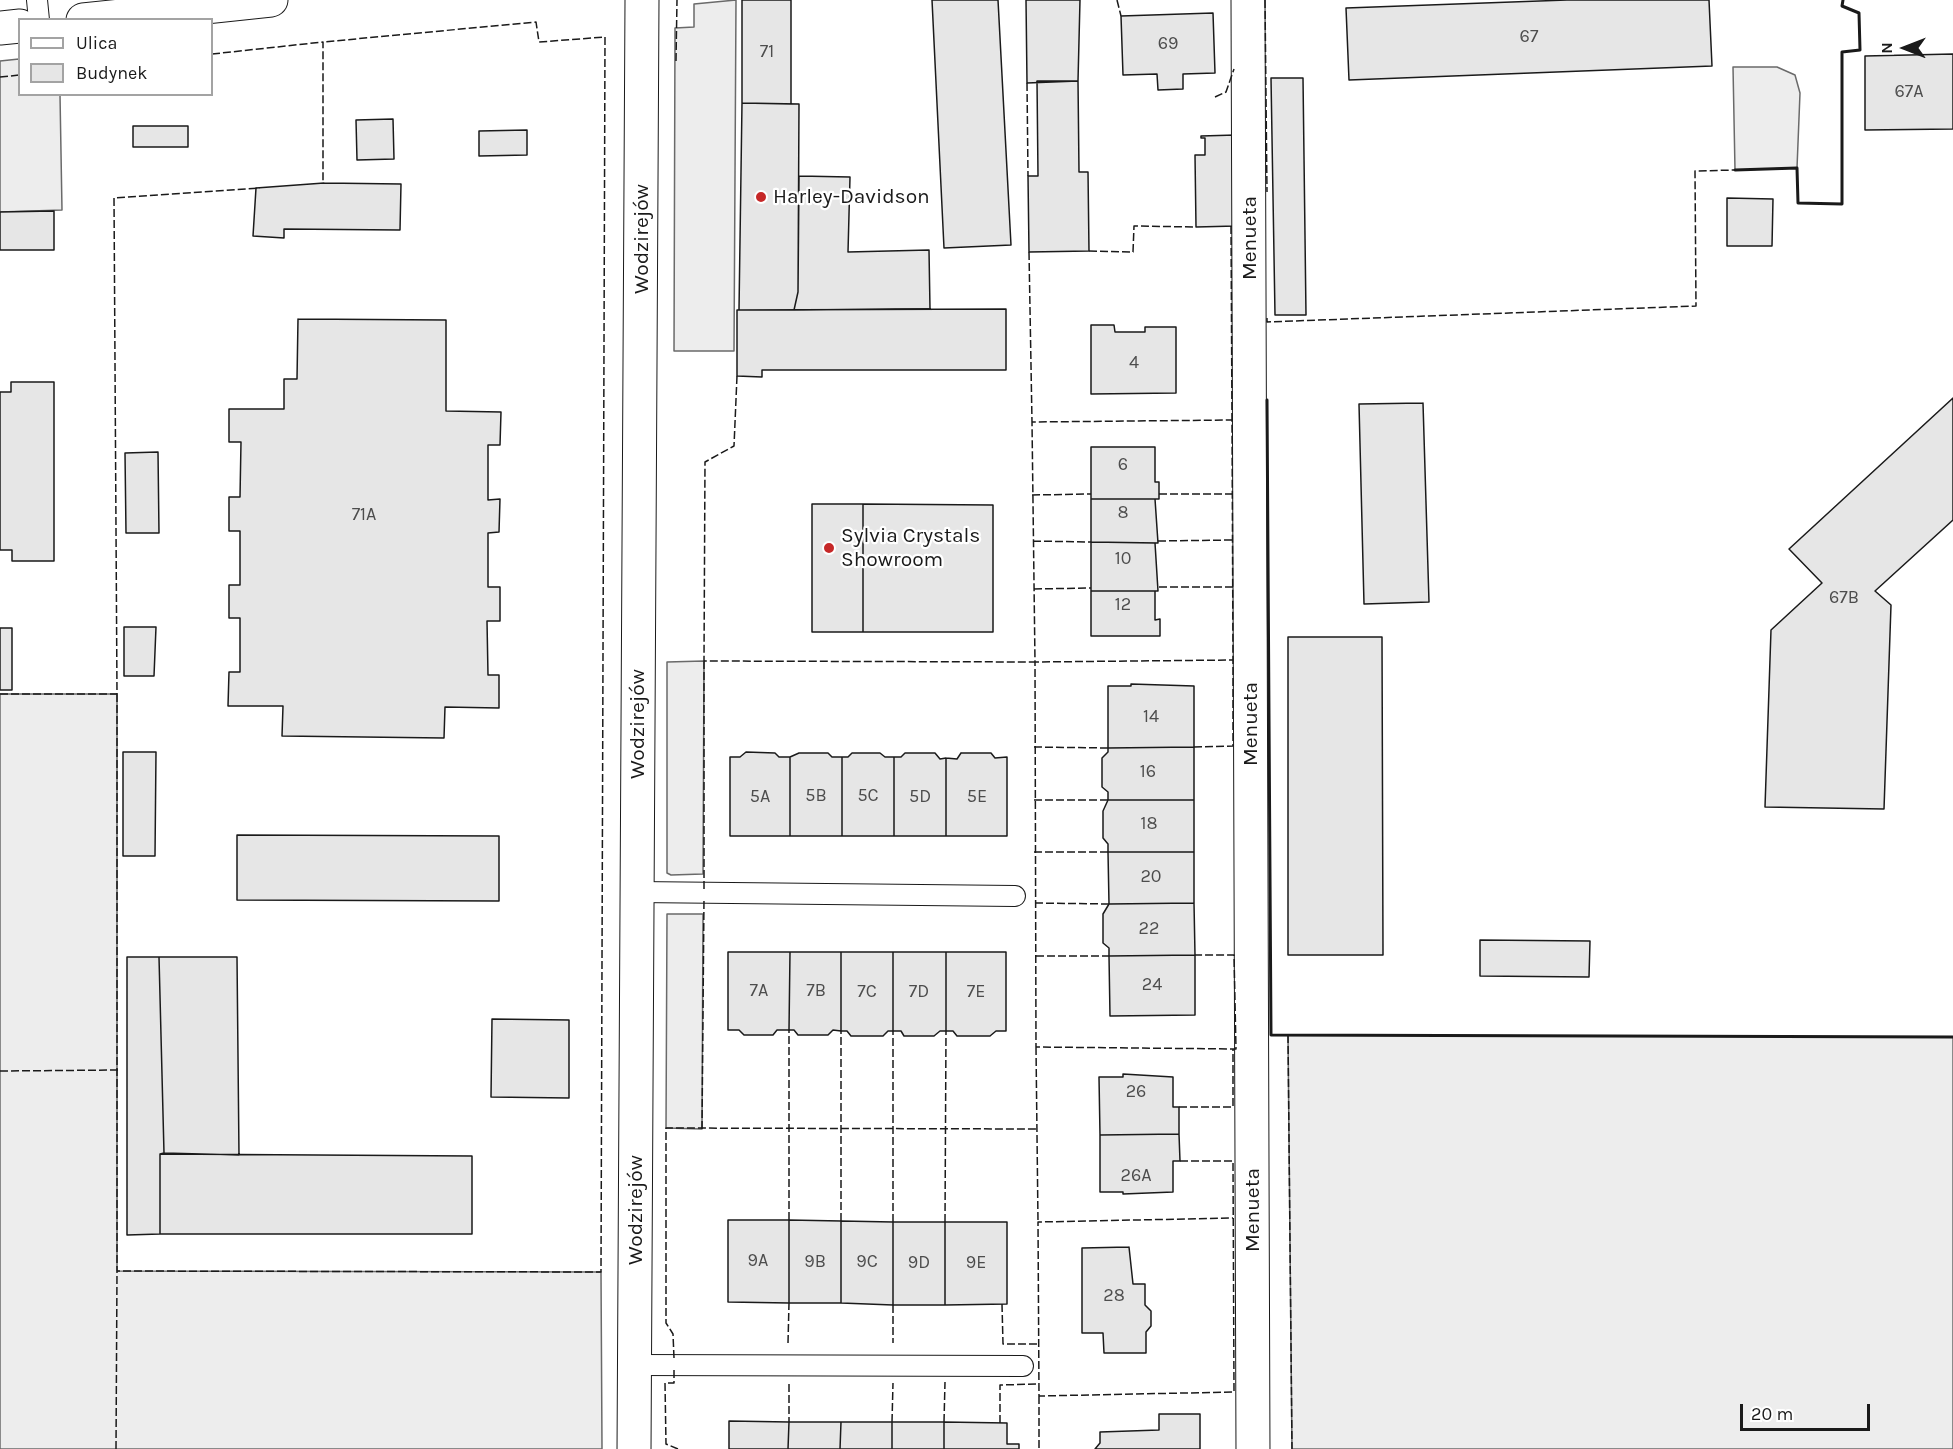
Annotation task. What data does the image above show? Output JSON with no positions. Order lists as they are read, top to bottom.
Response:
{
  "streets": {
    "street": ["Menueta", "Wodzirejów"]
  },
  "places": ["Harley-Davidson", "Sylvia Crystals Showroom"],
  "house_numbers": [
    "67",
    "69",
    "71",
    "67A",
    "4",
    "6",
    "8",
    "71A",
    "10",
    "67B",
    "12",
    "14",
    "16",
    "5B",
    "5C",
    "5A",
    "5D",
    "5E",
    "18",
    "20",
    "22",
    "24",
    "7A",
    "7B",
    "7C",
    "7D",
    "7E",
    "26",
    "26A",
    "9A",
    "9B",
    "9C",
    "9D",
    "9E",
    "28"
  ],
  "legend": ["Ulica", "Budynek"],
  "scale_bar": "20 m",
  "north": "left"
}
